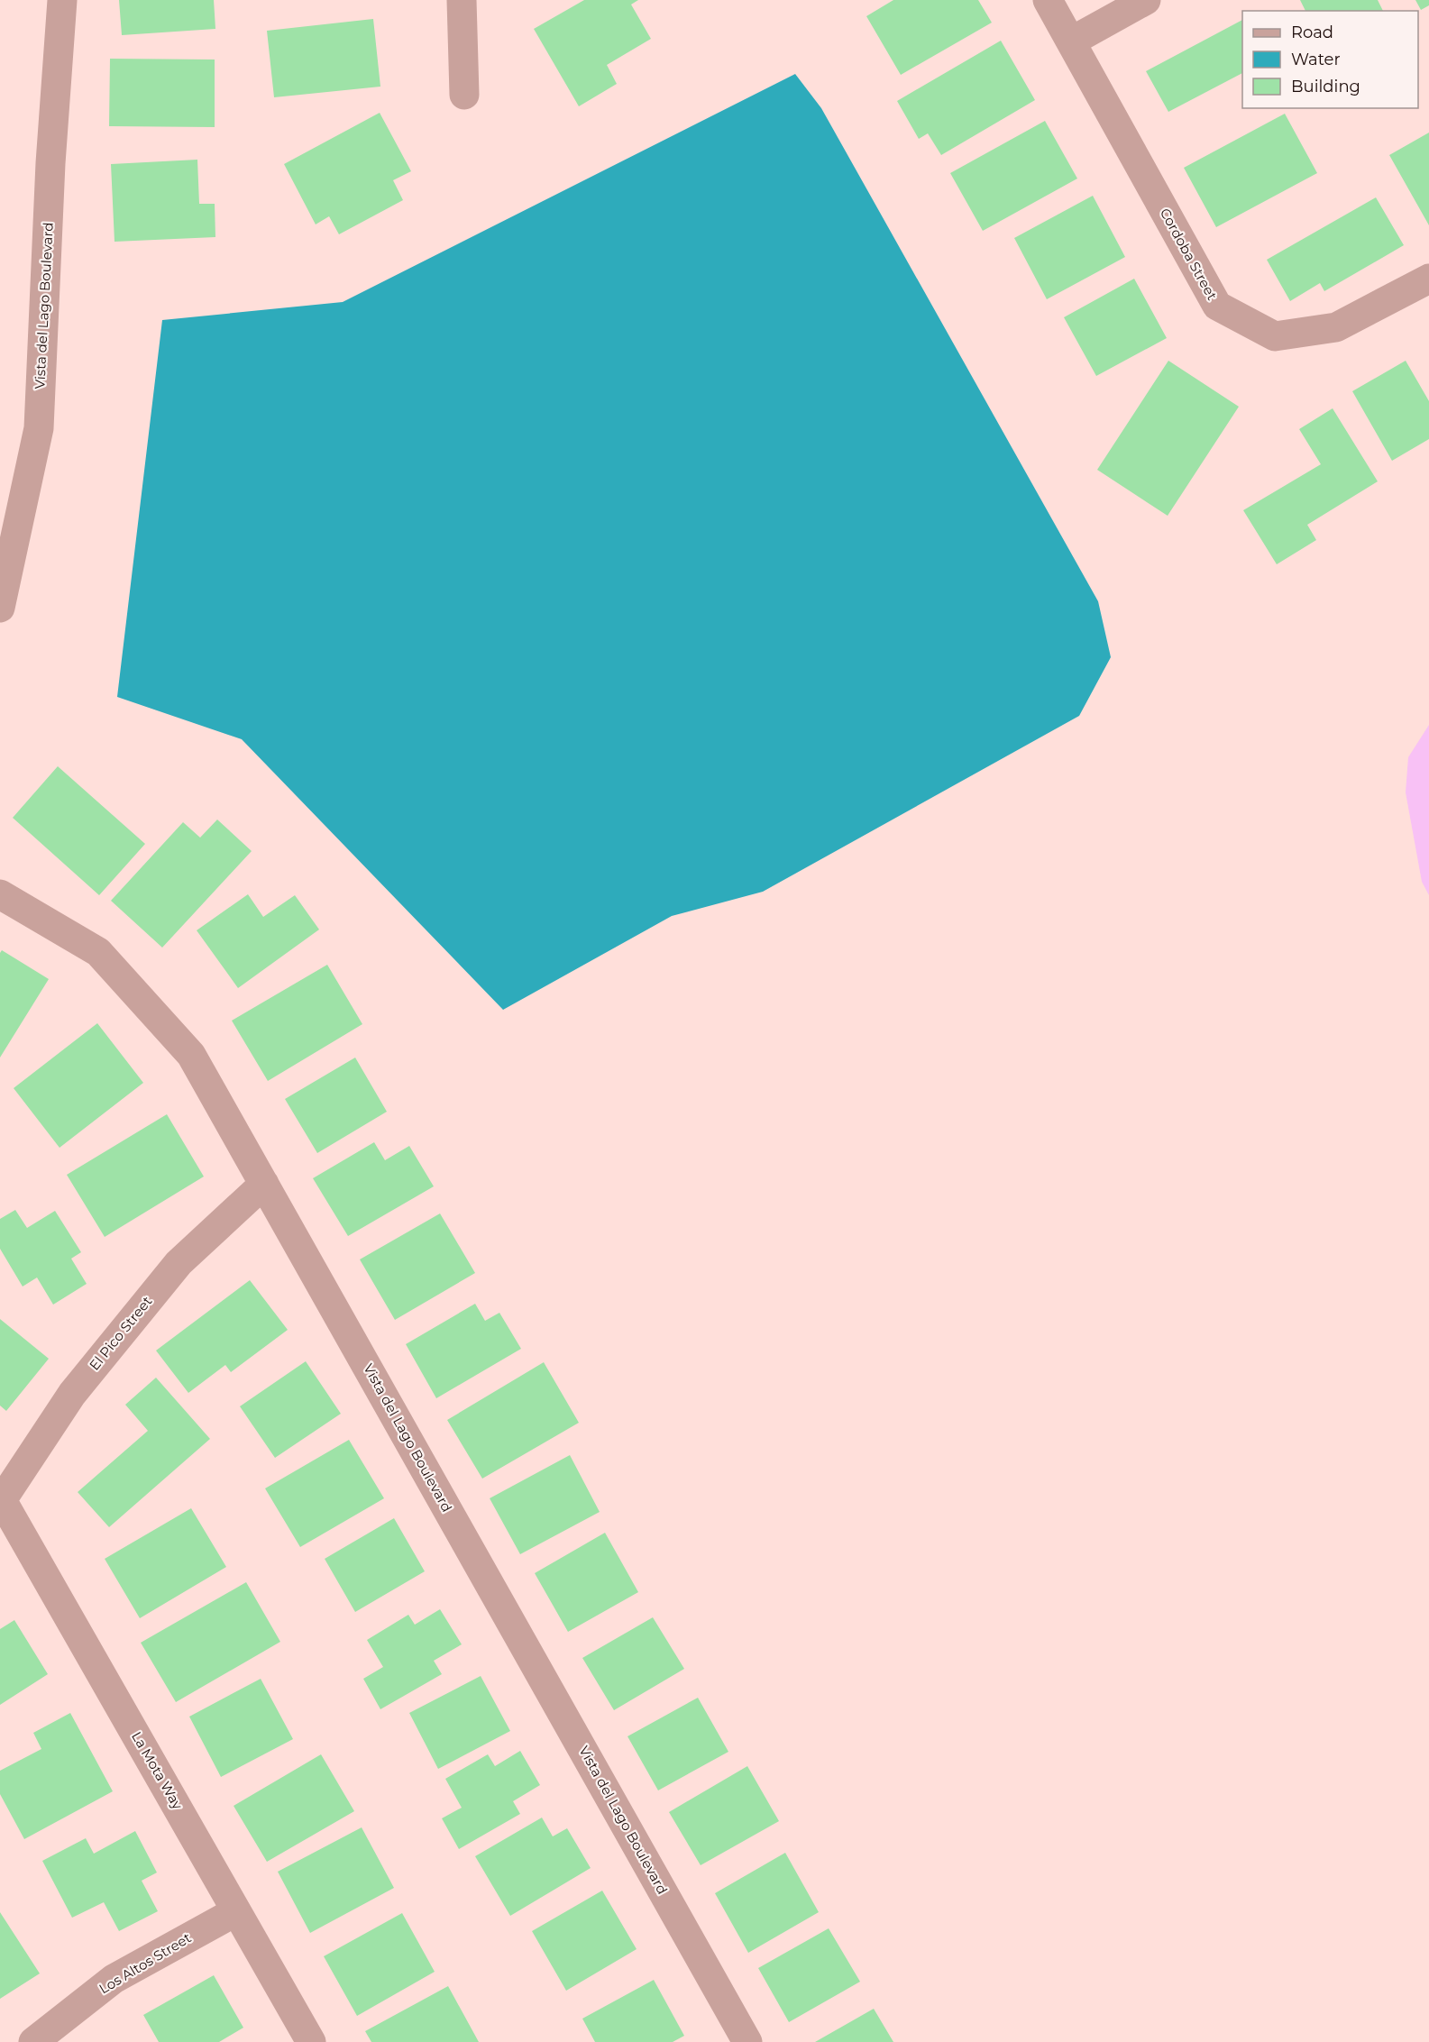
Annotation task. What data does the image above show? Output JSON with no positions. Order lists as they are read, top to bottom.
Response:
{
  "streets": {
    "street": [
      "Cordoba Street",
      "Vista del Lago Boulevard",
      "El Pico Street",
      "La Mota Way",
      "Los Altos Street"
    ]
  },
  "crossings": [
    ["Vista del Lago Boulevard", "El Pico Street"],
    ["El Pico Street", "La Mota Way"],
    ["La Mota Way", "Los Altos Street"]
  ],
  "legend": ["Road", "Water", "Building"]
}
